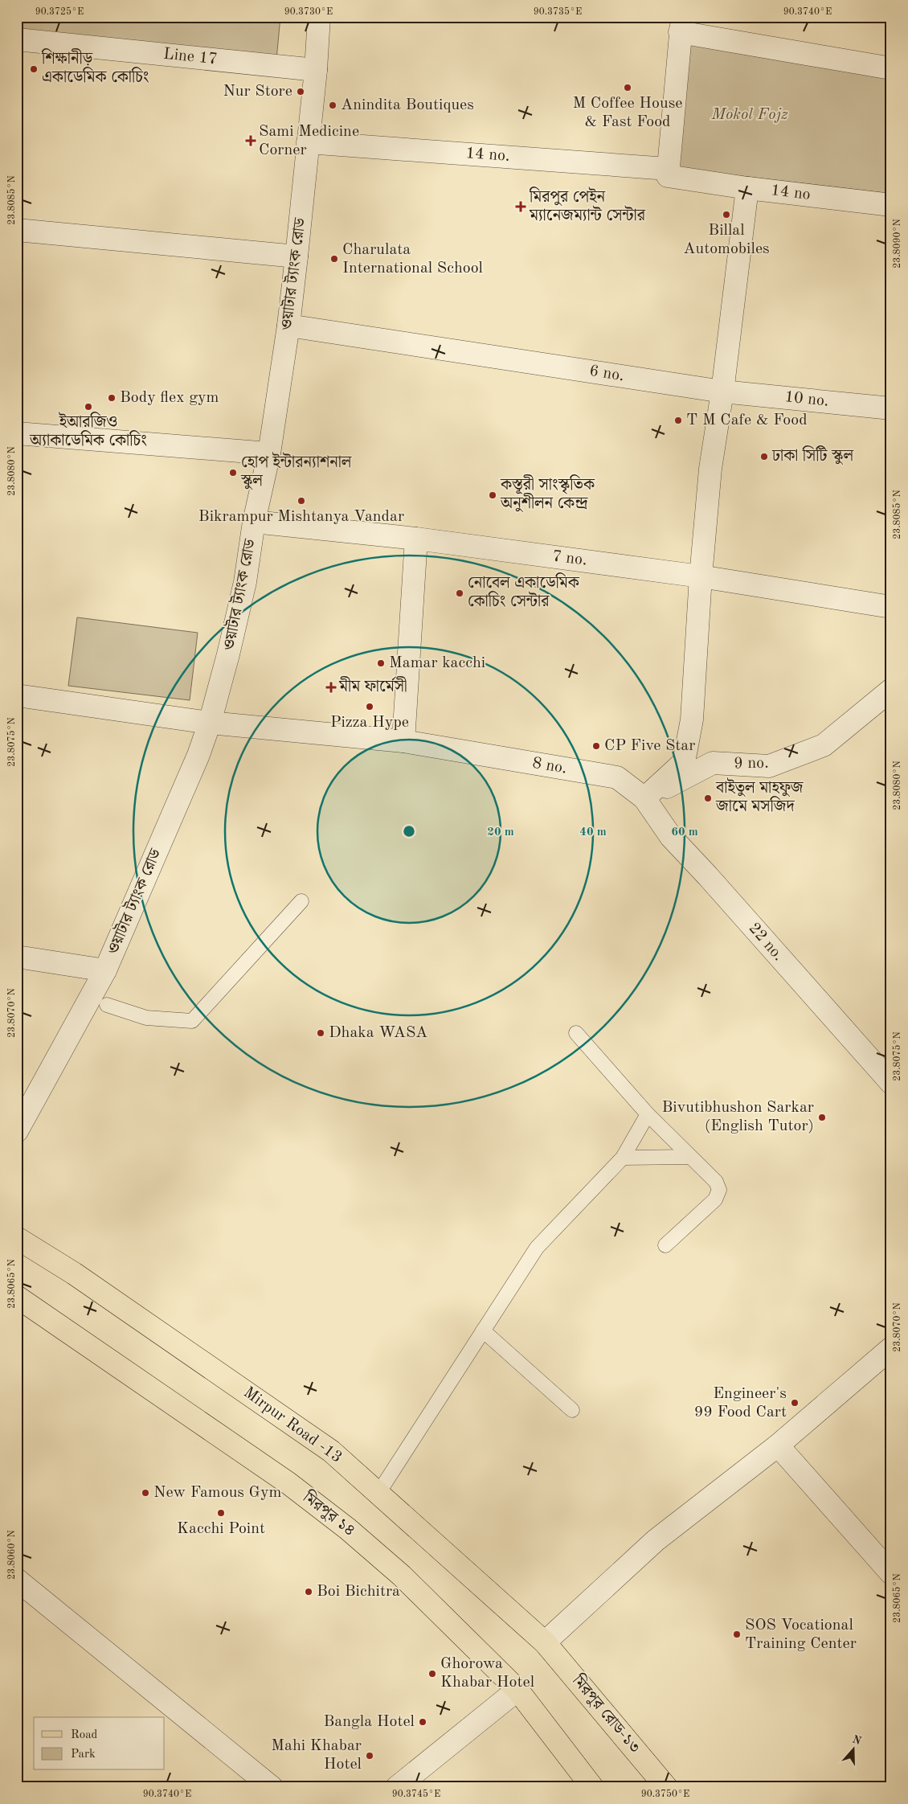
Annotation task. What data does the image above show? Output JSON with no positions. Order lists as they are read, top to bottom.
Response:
{
  "streets": {
    "main road": ["Mirpur Road -13", "মিরপুর ১৪", "মিরপুর রোড-১৩"],
    "street": [
      "Line 17",
      "14 no.",
      "14 no",
      "ওয়াটার ট্যাংক রোড",
      "6 no.",
      "10 no.",
      "7 no.",
      "9 no.",
      "8 no.",
      "22 no."
    ]
  },
  "crossings": [
    ["Line 17", "ওয়াটার ট্যাংক রোড"],
    ["14 no.", "14 no"],
    ["14 no.", "ওয়াটার ট্যাংক রোড"],
    ["ওয়াটার ট্যাংক রোড", "6 no."],
    ["ওয়াটার ট্যাংক রোড", "7 no."],
    ["ওয়াটার ট্যাংক রোড", "8 no."],
    ["6 no.", "10 no."],
    ["9 no.", "8 no."],
    ["9 no.", "22 no."],
    ["8 no.", "22 no."],
    ["Mirpur Road -13", "মিরপুর রোড-১৩"]
  ],
  "parks": ["Mokol Fojz"],
  "places": {
    "other": [
      "শিক্ষানীড় একাডেমিক কোচিং",
      "M Coffee House & Fast Food",
      "Nur Store",
      "Anindita Boutiques",
      "Billal Automobiles",
      "Charulata International School",
      "Body flex gym",
      "ইআরজিও অ্যাকাডেমিক কোচিং",
      "T M Cafe & Food",
      "ঢাকা সিটি স্কুল",
      "হোপ ইন্টারন্যাশনাল স্কুল",
      "কস্তূরী সাংস্কৃতিক অনুশীলন কেন্দ্র",
      "Bikrampur Mishtanya Vandar",
      "নোবেল একাডেমিক কোচিং সেন্টার",
      "Mamar kacchi",
      "Pizza Hype",
      "CP Five Star",
      "বাইতুল মাহফুজ জামে মসজিদ",
      "Dhaka WASA",
      "Bivutibhushon Sarkar (English Tutor)",
      "Engineer's 99 Food Cart",
      "New Famous Gym",
      "Kacchi Point",
      "Boi Bichitra",
      "SOS Vocational Training Center",
      "Ghorowa Khabar Hotel",
      "Bangla Hotel",
      "Mahi Khabar Hotel"
    ],
    "health": ["Sami Medicine Corner", "মিরপুর পেইন ম্যানেজম্যান্ট সেন্টার", "মীম ফার্মেসী"]
  },
  "legend": ["Road", "Park"],
  "north": "top",
  "coordinates": [
    "90.3725°E",
    "90.3730°E",
    "90.3735°E",
    "90.3740°E",
    "23.8085°N",
    "23.8090°N",
    "23.8080°N",
    "23.8075°N",
    "23.8070°N",
    "23.8065°N",
    "23.8060°N",
    "90.3745°E",
    "90.3750°E"
  ],
  "rings": ["20 m", "40 m", "60 m"]
}
